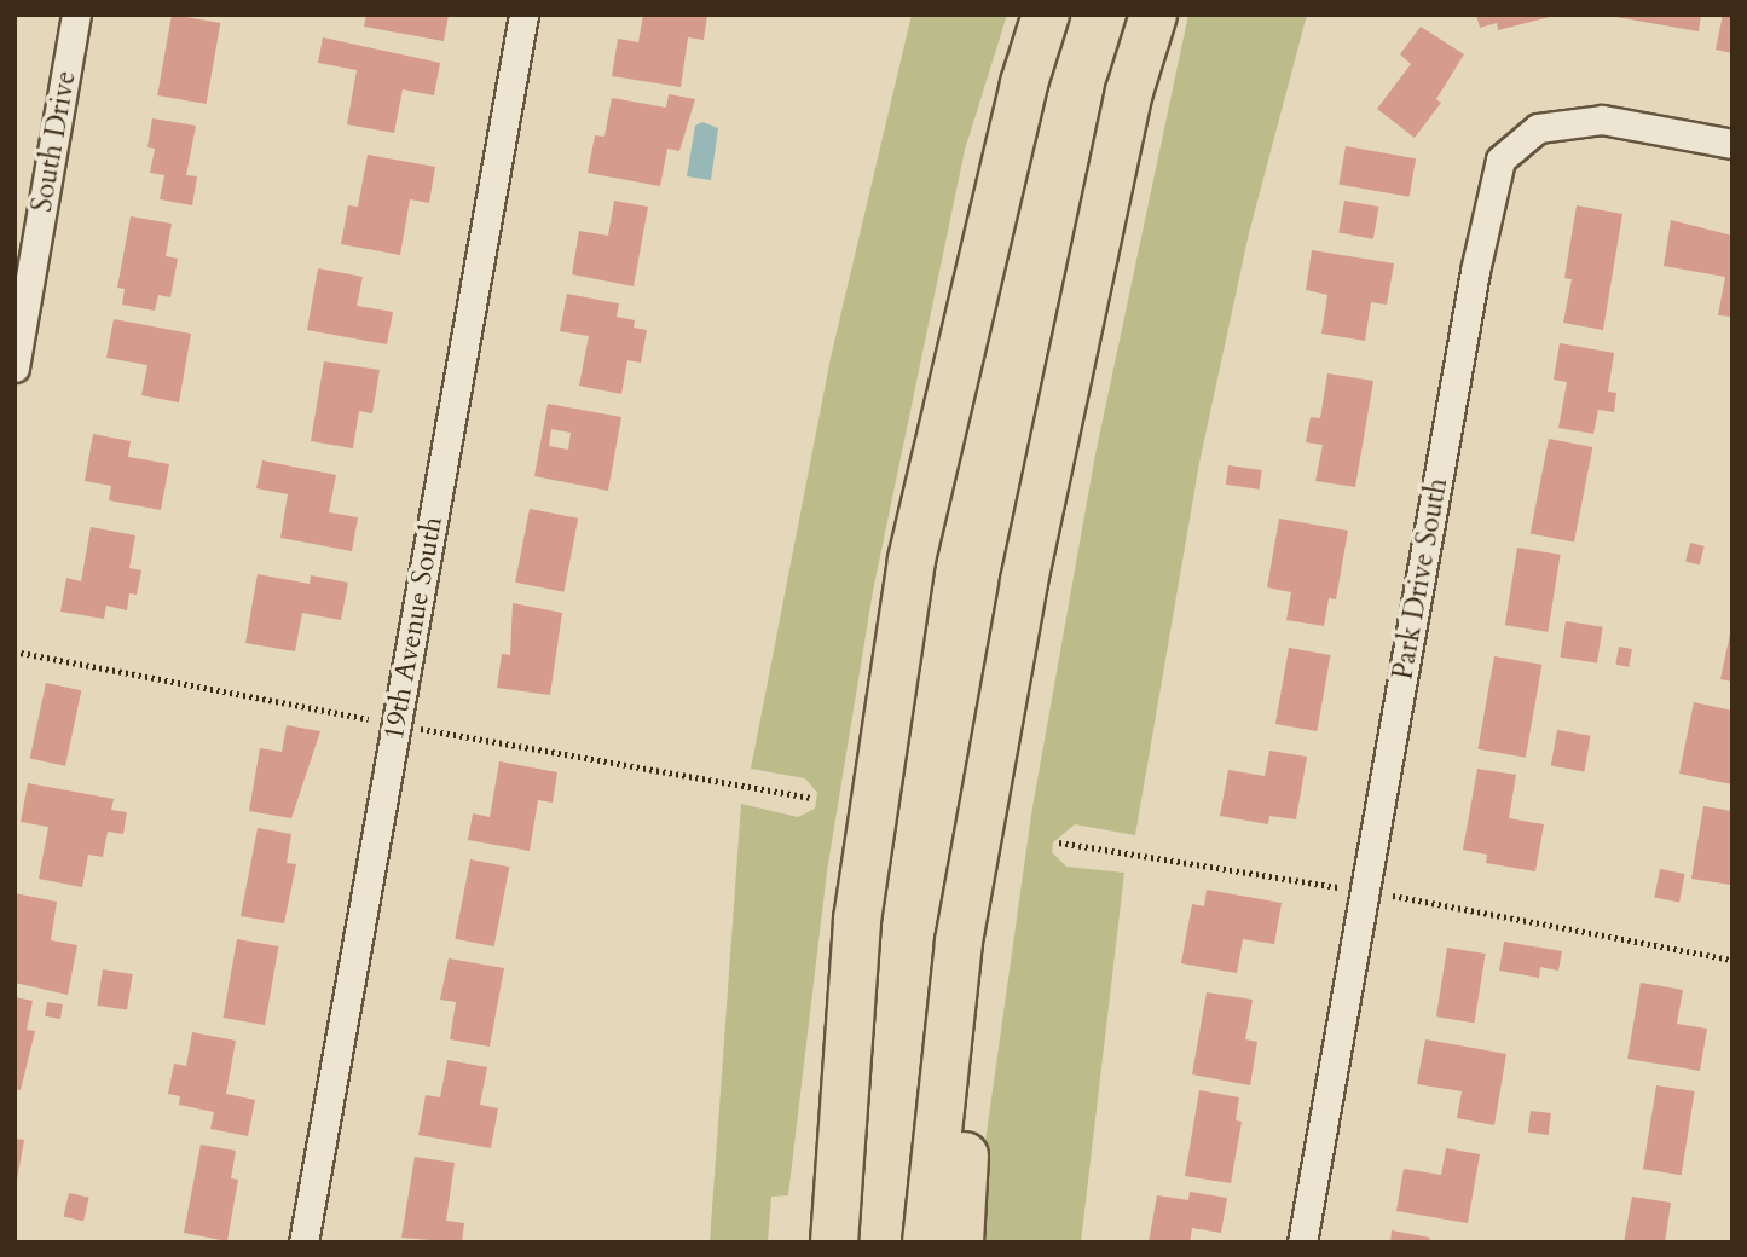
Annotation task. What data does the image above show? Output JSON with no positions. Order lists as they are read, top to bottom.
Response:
{
  "streets": {
    "street": ["South Drive", "Park Drive South", "19th Avenue South"]
  }
}
